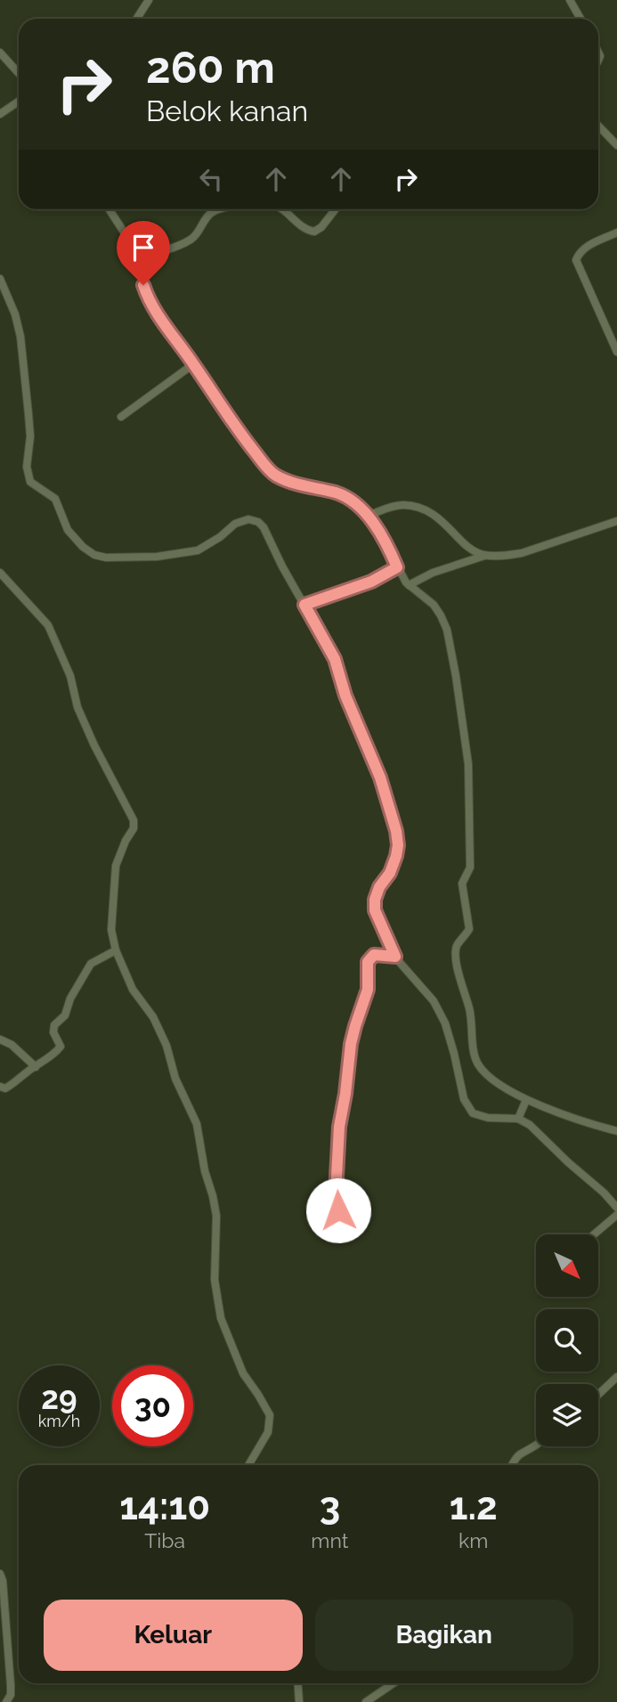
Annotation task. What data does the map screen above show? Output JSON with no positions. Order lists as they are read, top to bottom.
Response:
{
  "north": "bottom right",
  "page": {
    "turn": ["260 m", "Belok kanan"],
    "speed": "29 km/h",
    "limit": "30",
    "eta": [
      "14:10",
      "Tiba",
      "3",
      "mnt",
      "1.2",
      "km"
    ],
    "buttons": ["Keluar", "Bagikan"]
  }
}
